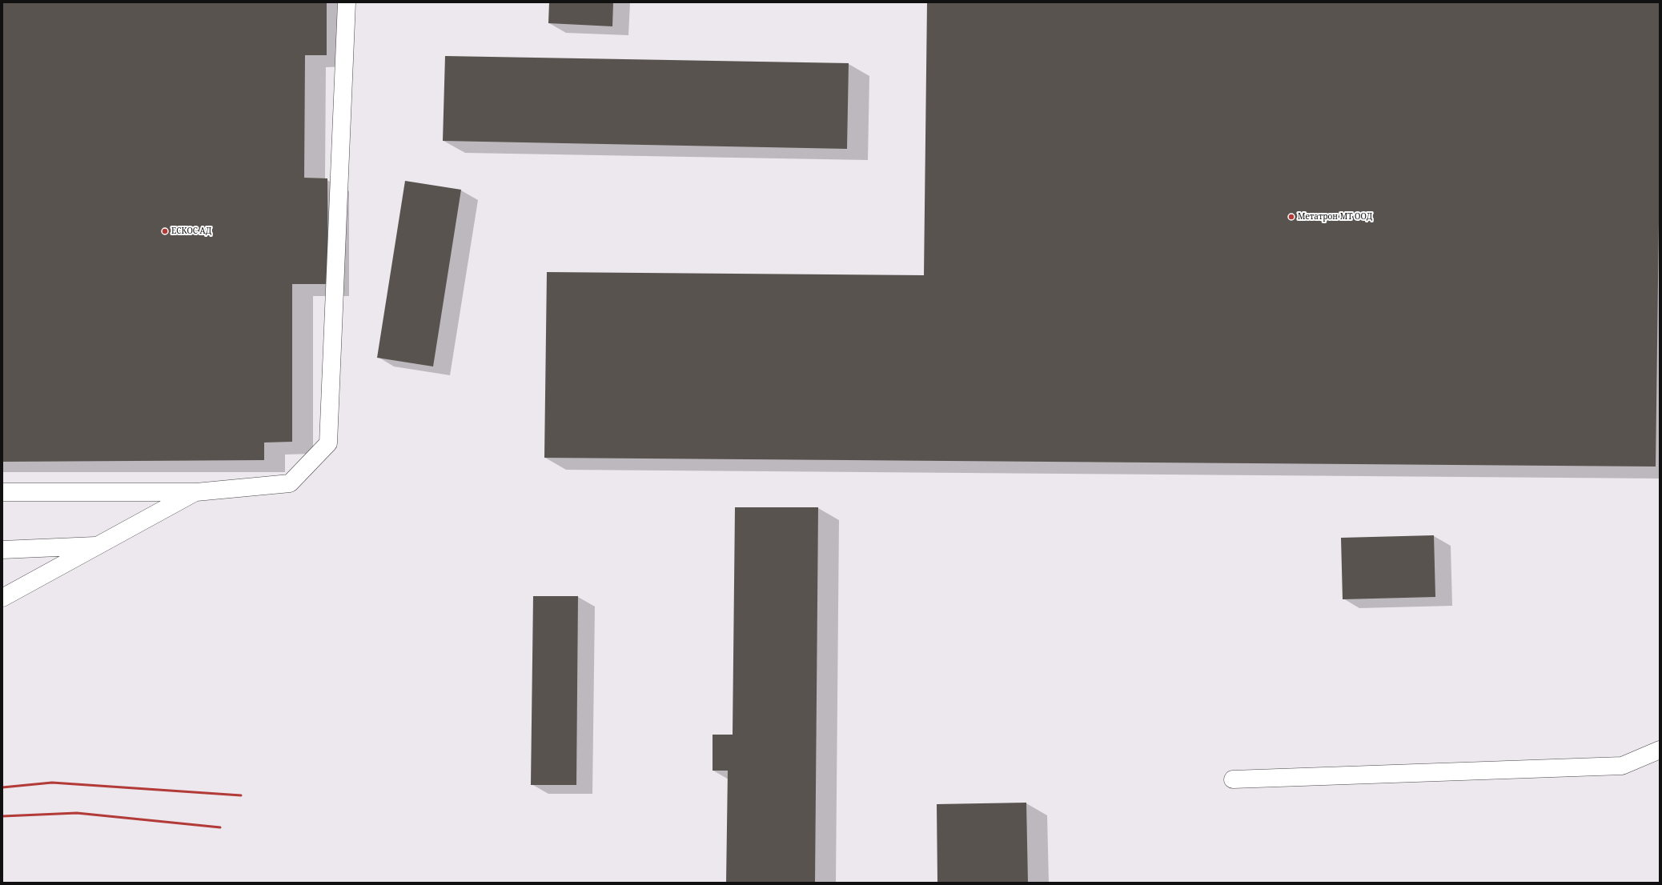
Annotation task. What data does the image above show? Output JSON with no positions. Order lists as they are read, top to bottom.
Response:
{
  "places": ["Метатрон МТ ООД", "ЕСКОС АД"]
}
